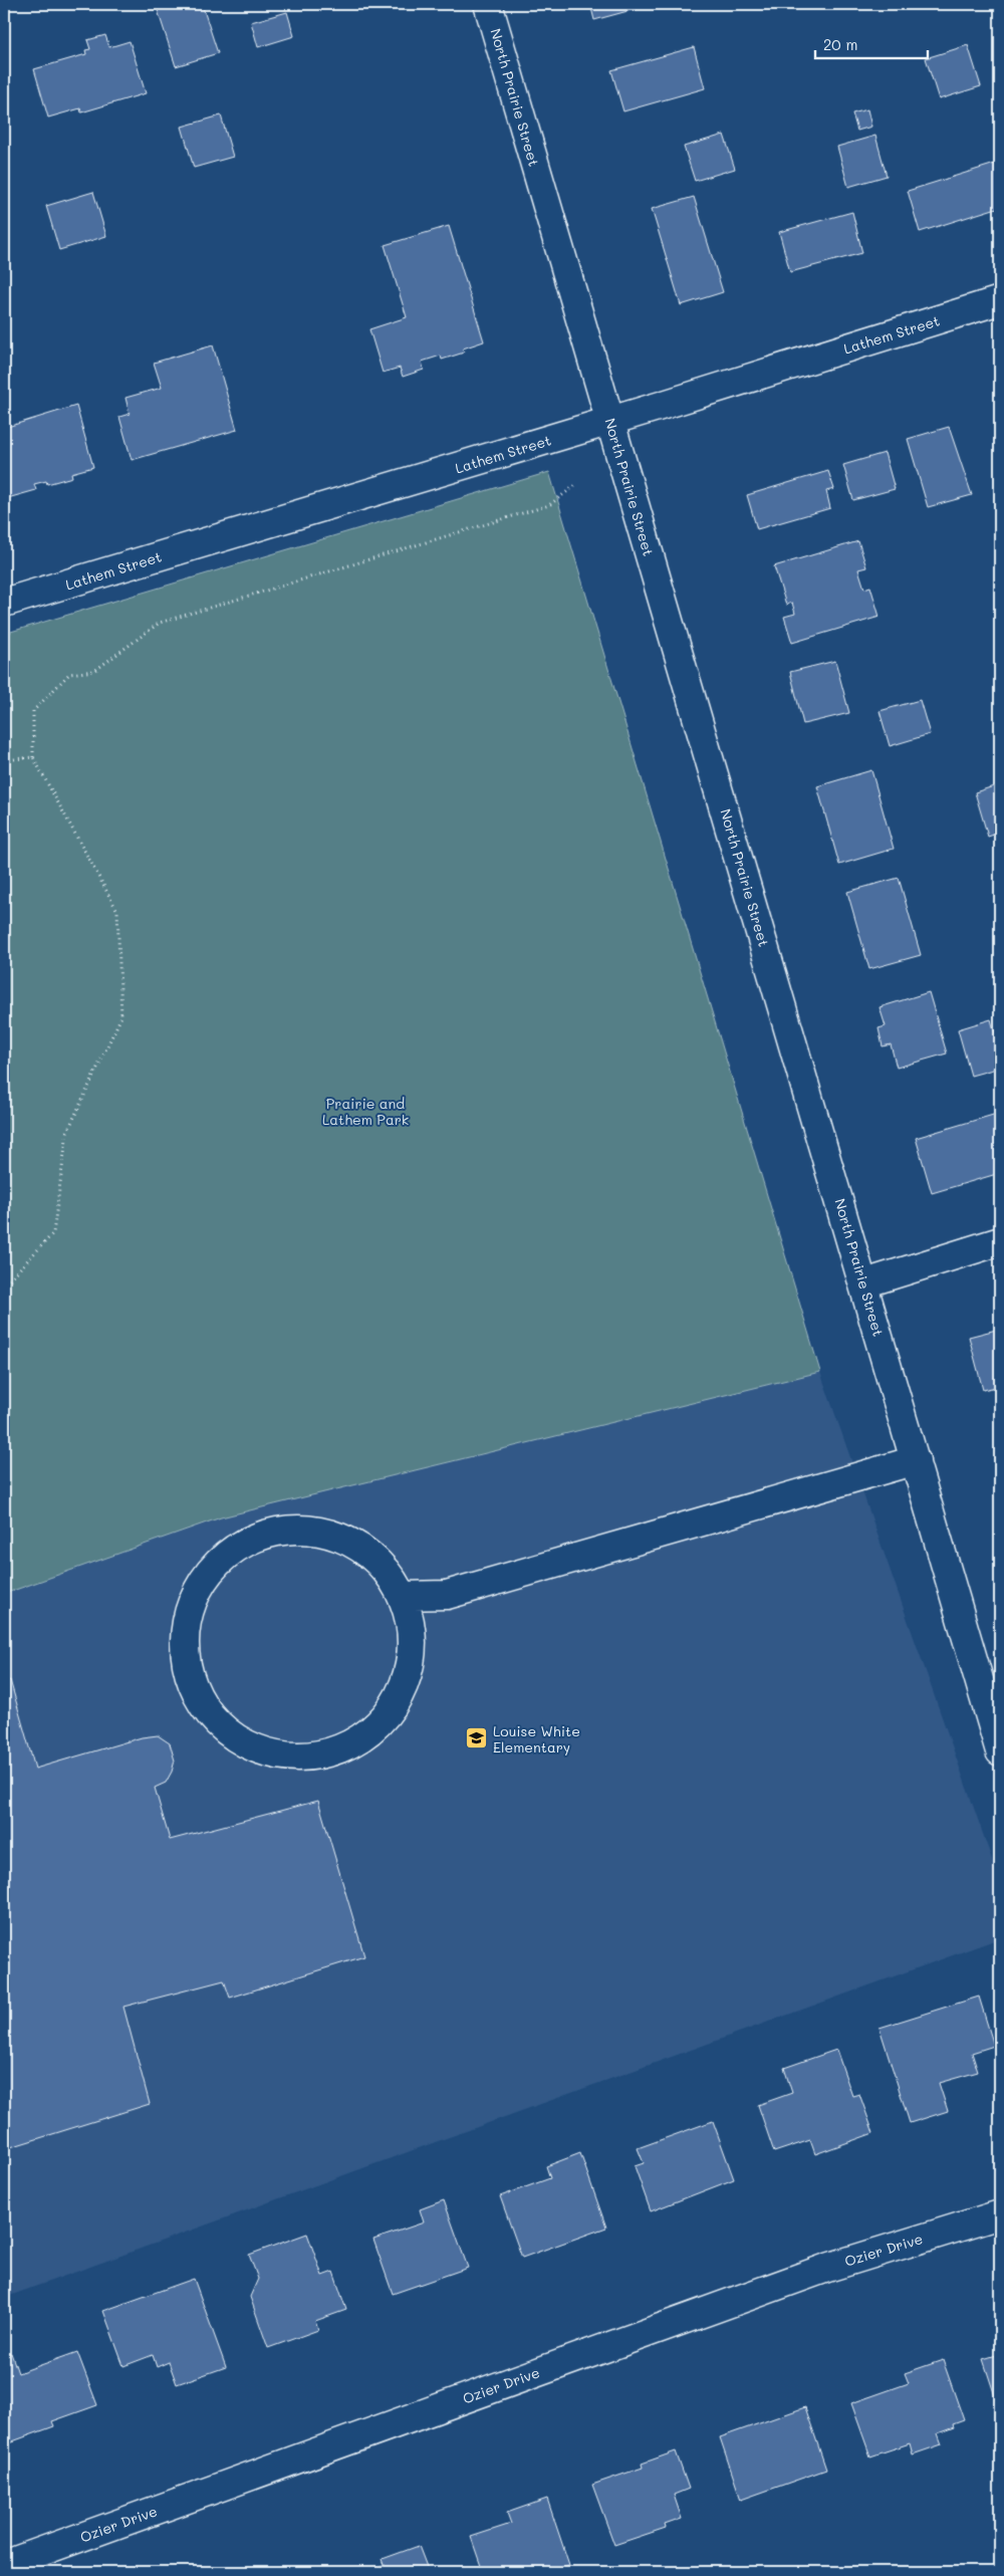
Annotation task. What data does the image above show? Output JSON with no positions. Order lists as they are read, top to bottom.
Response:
{
  "streets": {
    "street": ["North Prairie Street", "Lathem Street", "Ozier Drive"]
  },
  "crossings": [
    ["North Prairie Street", "Lathem Street"]
  ],
  "parks": ["Prairie and Lathem Park"],
  "places": {
    "school or university": ["Louise White Elementary"]
  },
  "scale_bar": "20 m"
}
